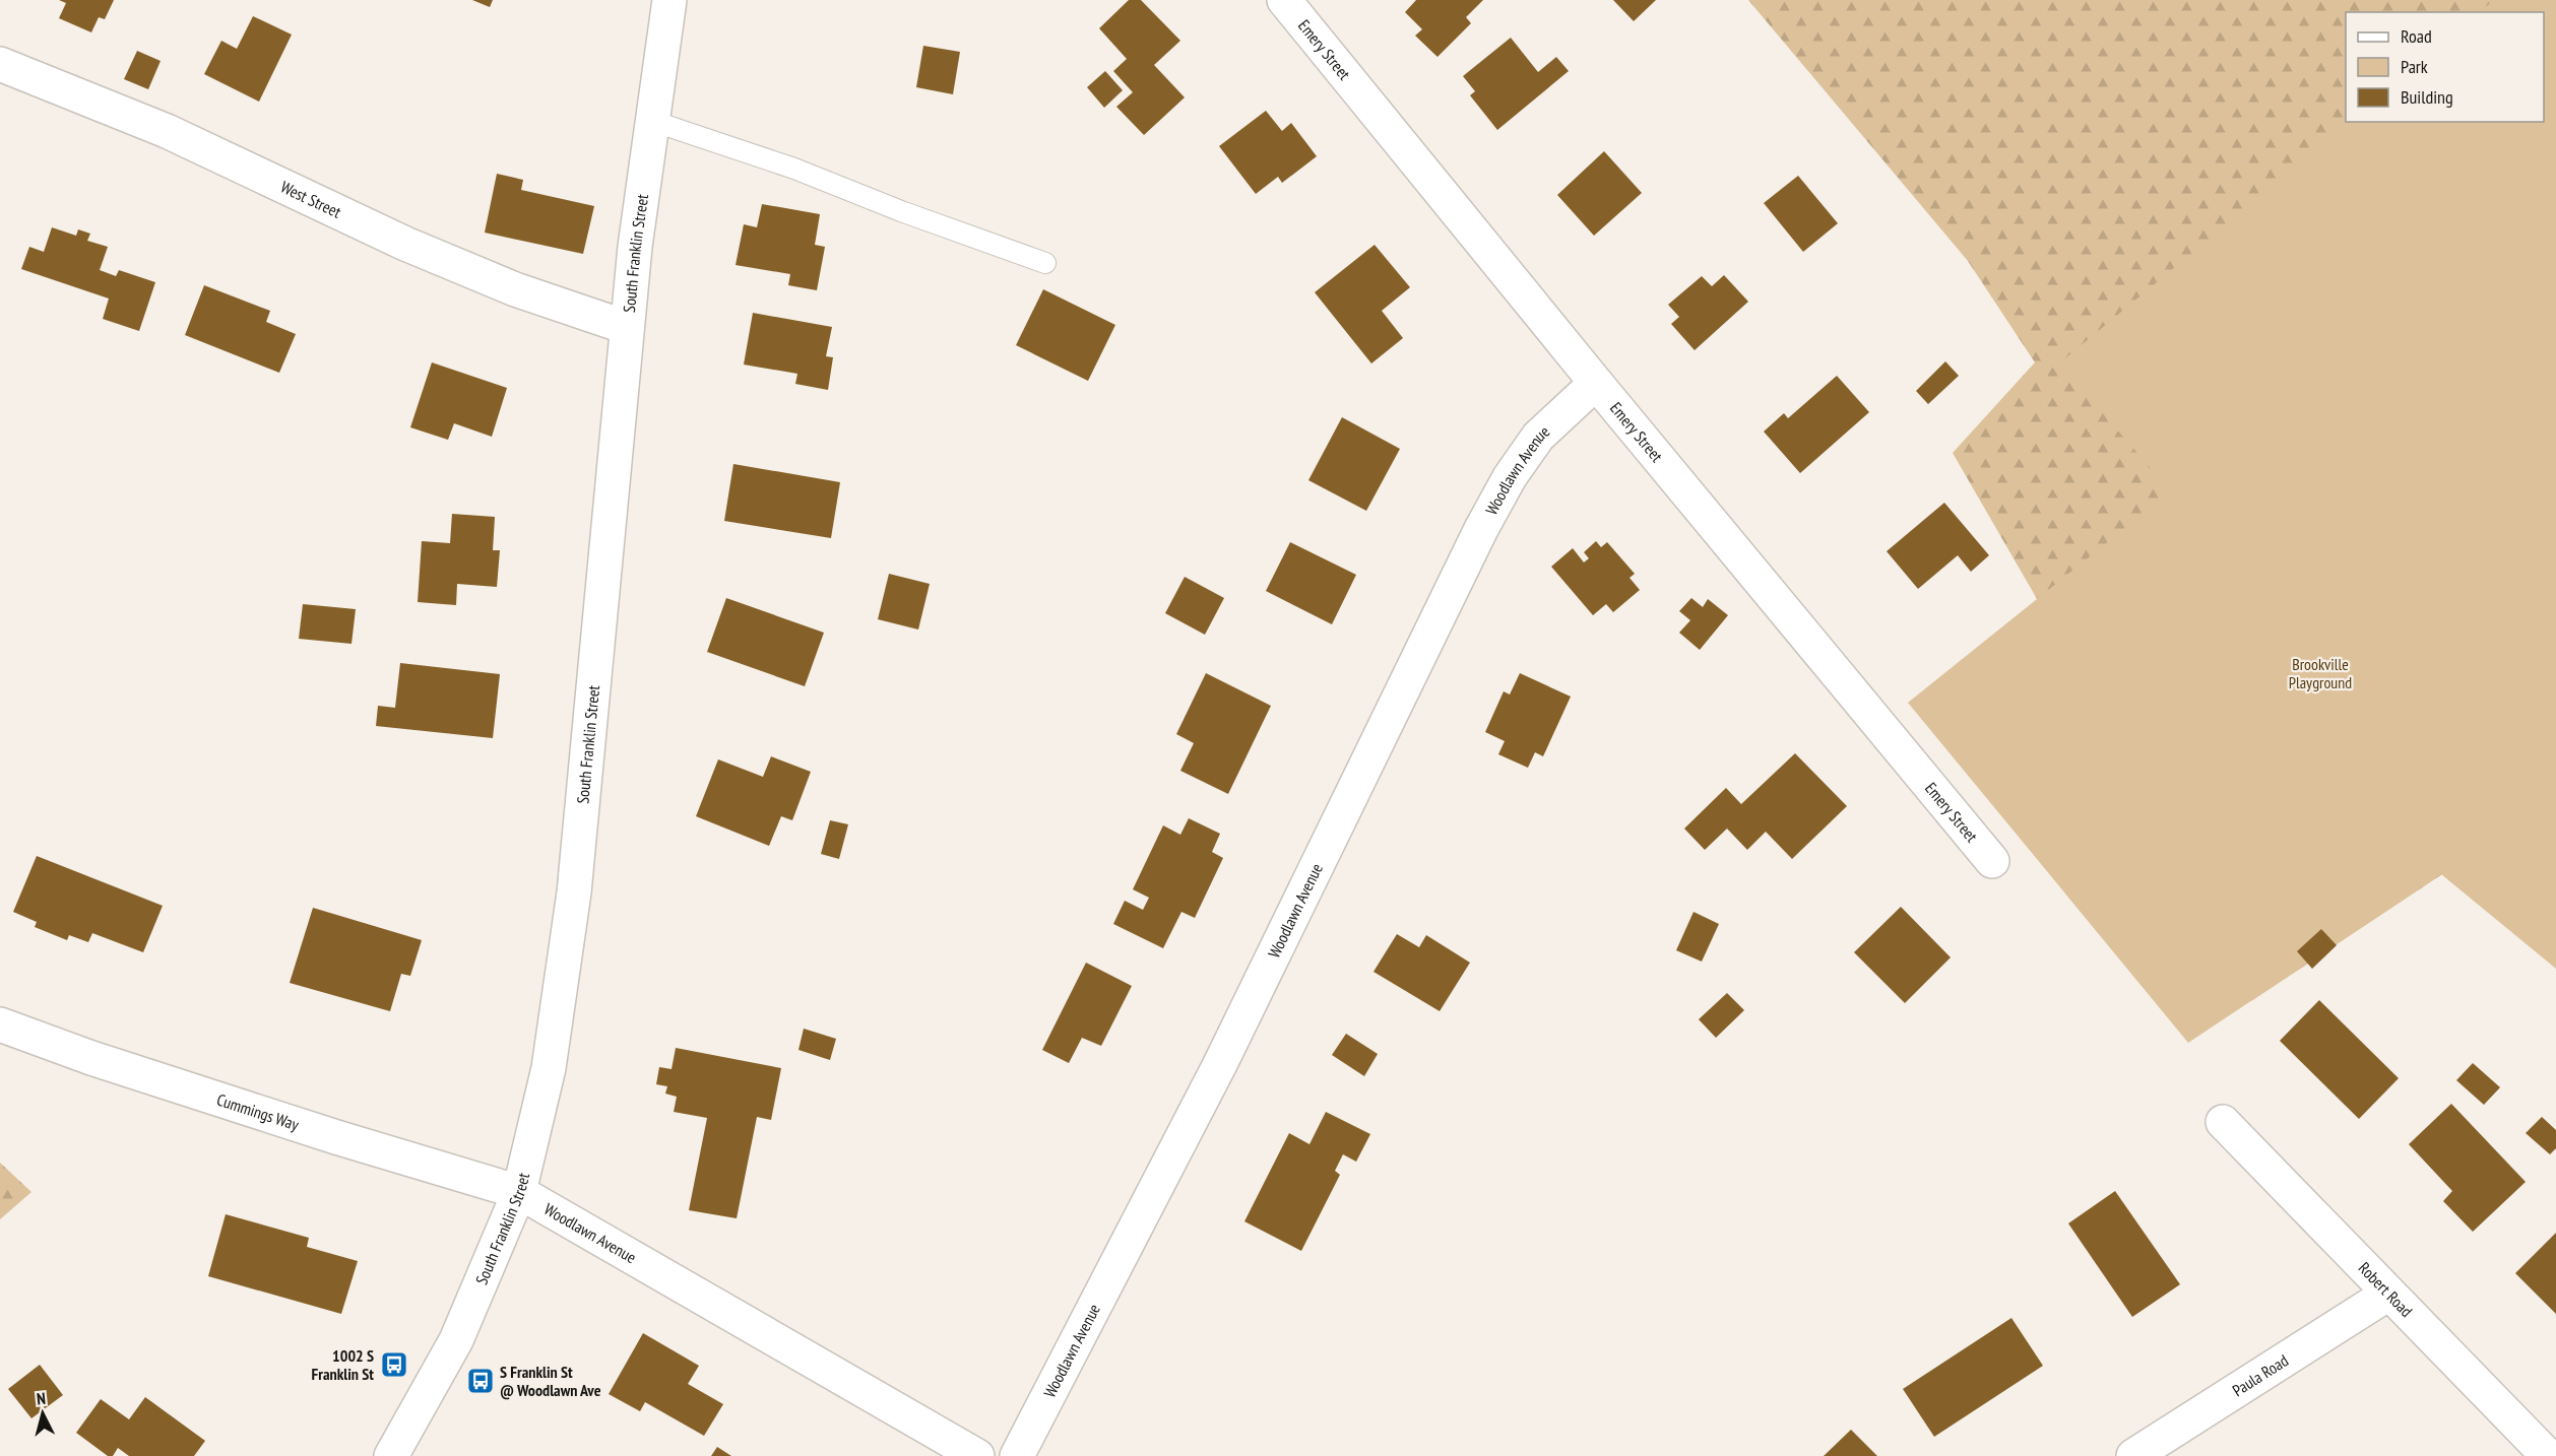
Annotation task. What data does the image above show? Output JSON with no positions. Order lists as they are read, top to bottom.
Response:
{
  "streets": {
    "street": [
      "Emery Street",
      "West Street",
      "South Franklin Street",
      "Woodlawn Avenue",
      "Cummings Way",
      "Robert Road",
      "Paula Road"
    ]
  },
  "crossings": [
    ["Emery Street", "Woodlawn Avenue"],
    ["West Street", "South Franklin Street"],
    ["South Franklin Street", "Woodlawn Avenue"],
    ["South Franklin Street", "Cummings Way"],
    ["Woodlawn Avenue", "Cummings Way"],
    ["Robert Road", "Paula Road"]
  ],
  "parks": ["Brookville Playground"],
  "places": {
    "bus stop": ["1002 S Franklin St", "S Franklin St @ Woodlawn Ave"]
  },
  "legend": ["Road", "Park", "Building"],
  "north": "top"
}
